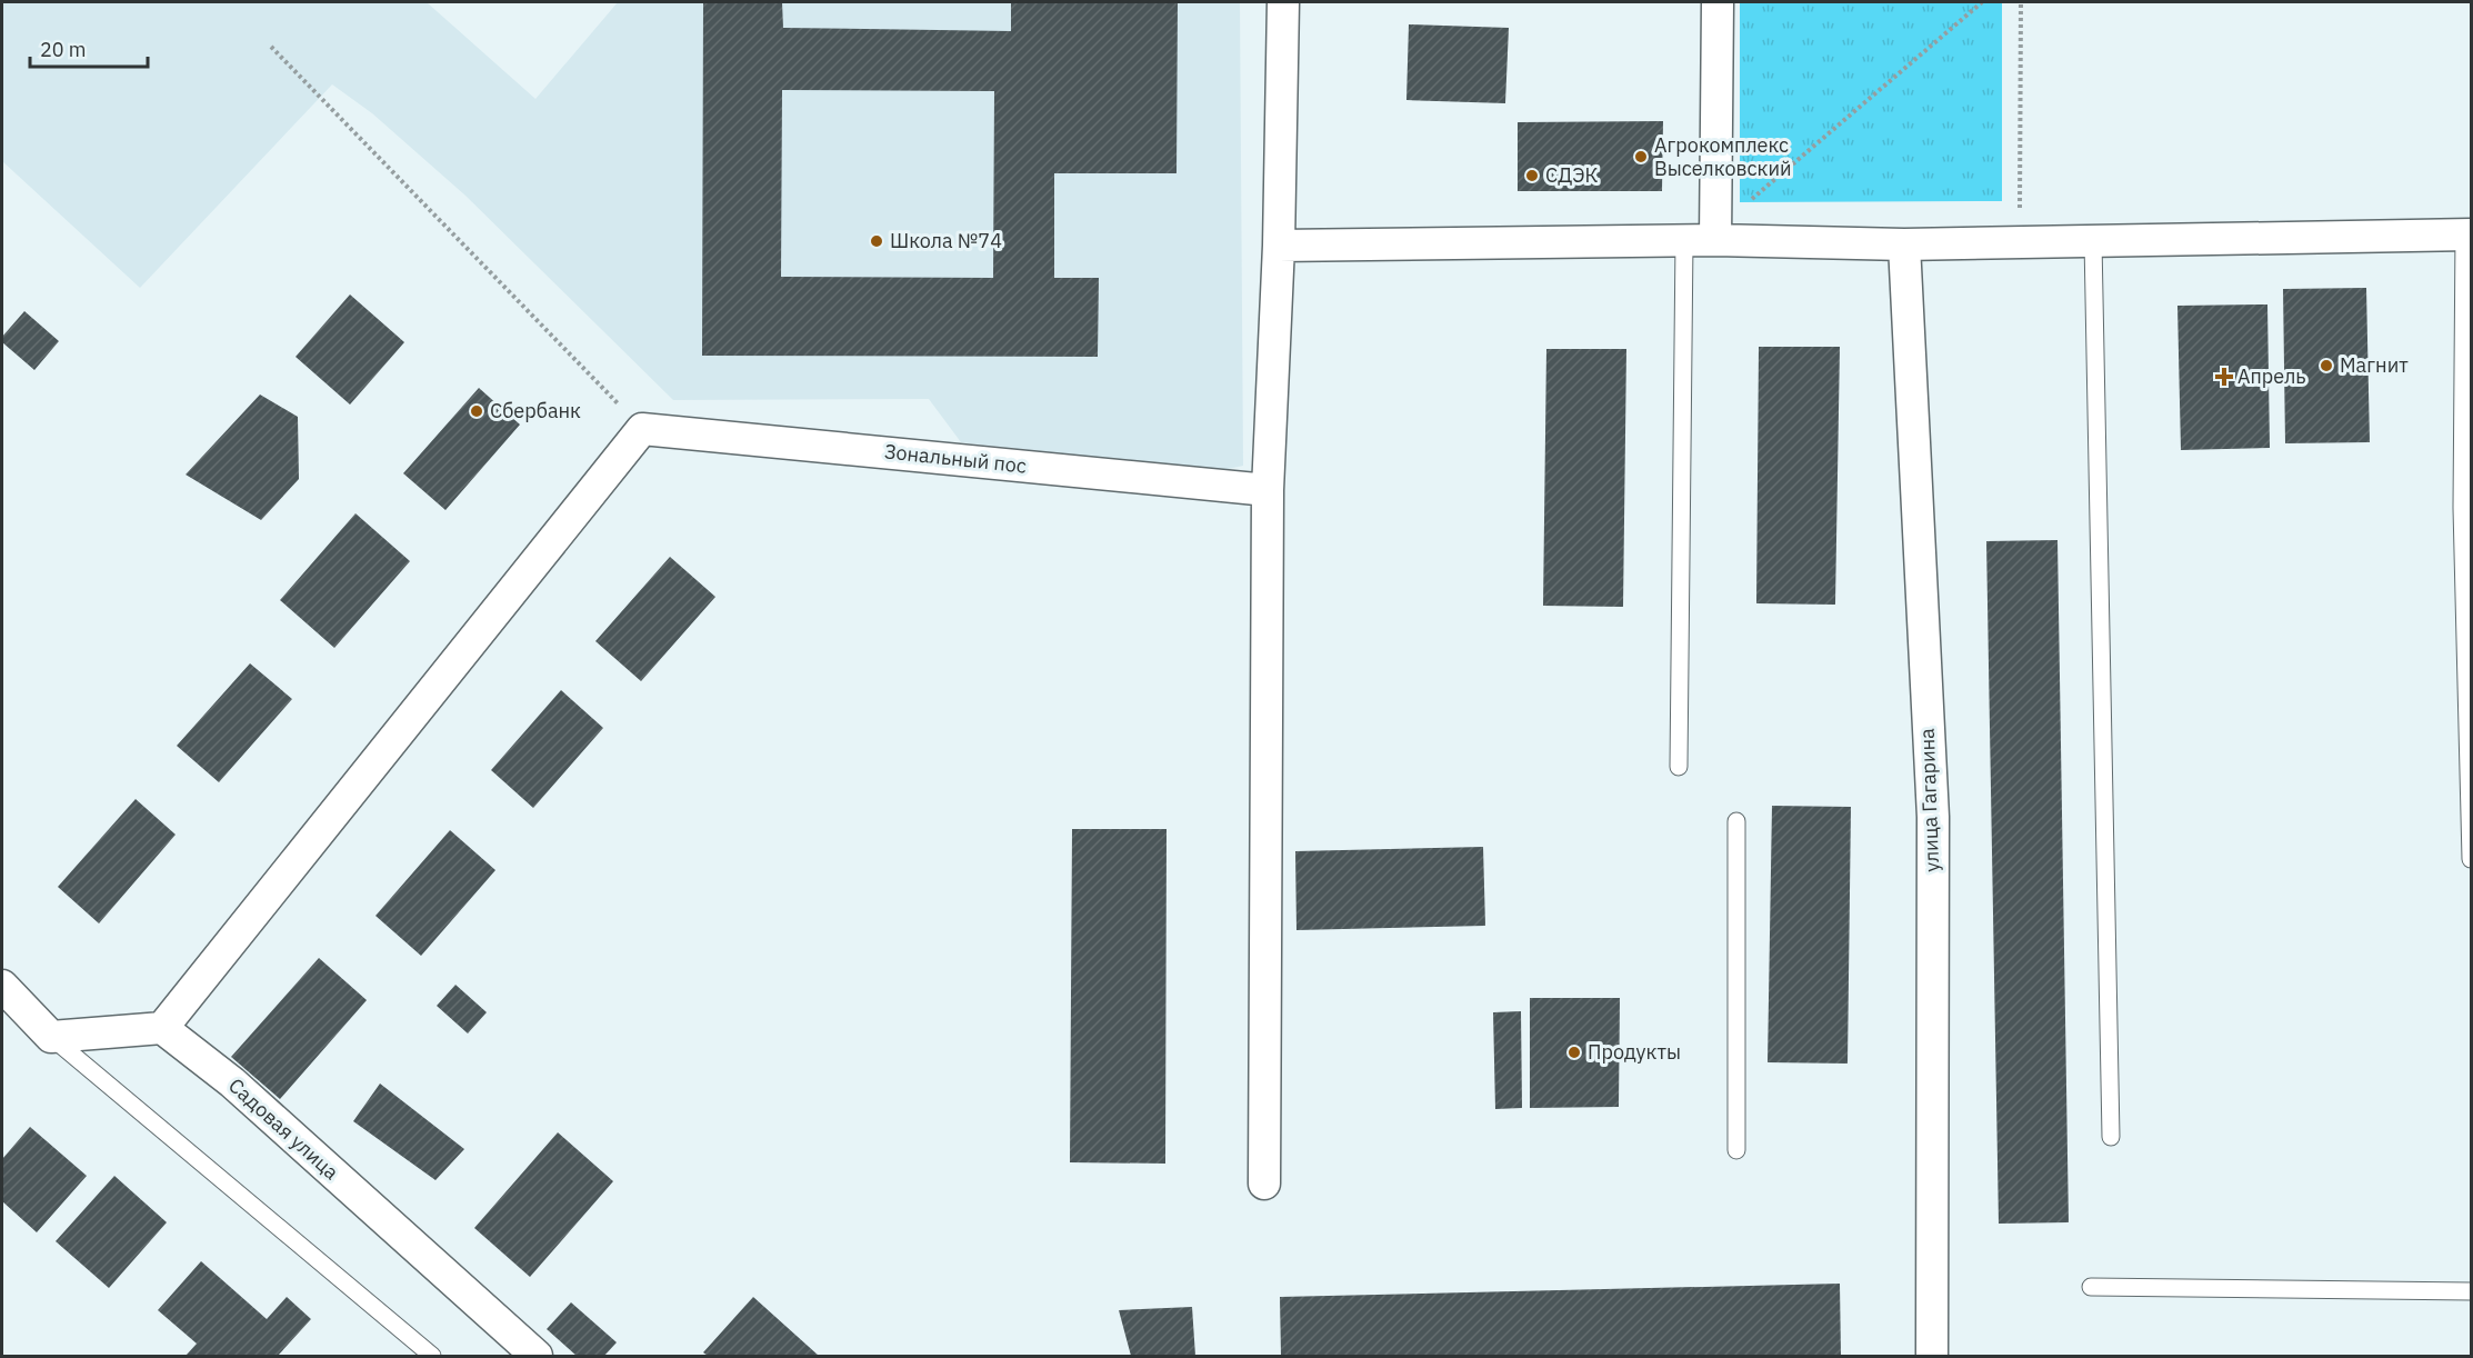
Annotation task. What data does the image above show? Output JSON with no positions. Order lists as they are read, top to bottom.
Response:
{
  "streets": {
    "street": ["Зональный пос", "улица Гагарина", "Садовая улица"]
  },
  "places": {
    "other": [
      "Агрокомплекс Выселковский",
      "СДЭК",
      "Школа №74",
      "Магнит",
      "Сбербанк",
      "Продукты"
    ],
    "health": ["Апрель"]
  },
  "scale_bar": "20 m"
}
